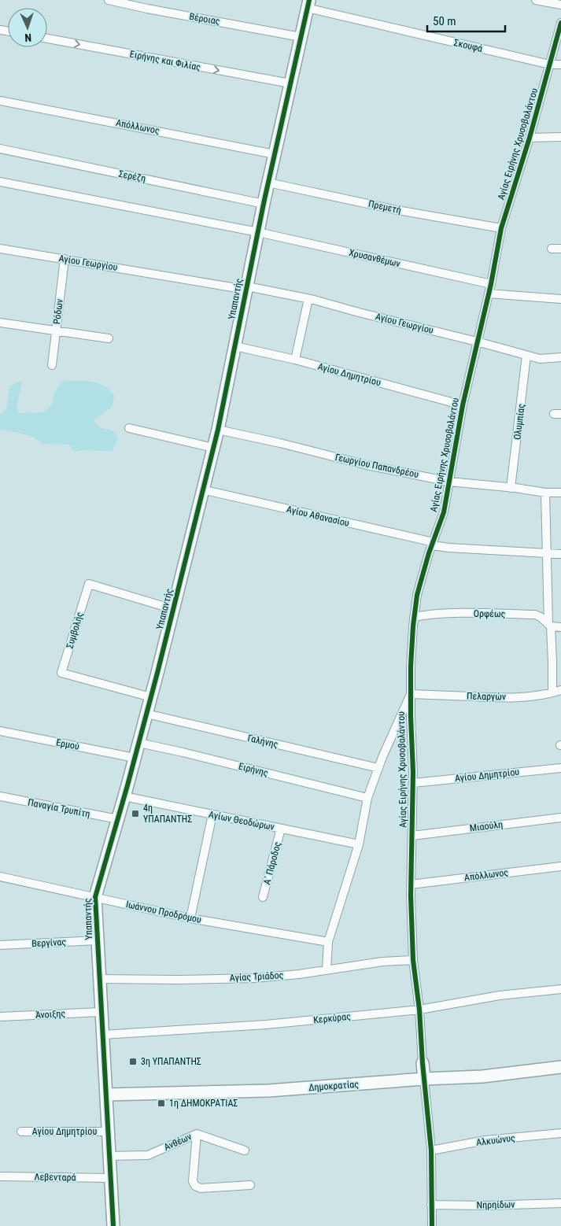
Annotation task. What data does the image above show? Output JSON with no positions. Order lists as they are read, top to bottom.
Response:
{
  "streets": {
    "street": [
      "Βέροιας",
      "Σκουφά",
      "Ειρήνης και Φιλίας",
      "Απόλλωνος",
      "Αγίας Ειρήνης Χρυσοβαλάντου",
      "Σερέζη",
      "Πρεμετή",
      "Χρυσανθέμων",
      "Αγίου Γεωργίου",
      "Υπαπαντής",
      "Ρόδων",
      "Αγίου Δημητρίου",
      "Ολυμπίας",
      "Γεωργίου Παπανδρέου",
      "Αγίου Αθανασίου",
      "Ορφέως",
      "Συμβολής",
      "Πελαργών",
      "Γαλήνης",
      "Ερμού",
      "Ειρήνης",
      "Παναγία Τρυπίτη",
      "Αγίων Θεοδώρων",
      "Μιαούλη",
      "Α΄ Πάροδος",
      "Ιωάννου Προδρόμου",
      "Βεργίνας",
      "Αγίας Τριάδος",
      "Άνοιξης",
      "Κερκύρας",
      "Δημοκρατίας",
      "Αλκυώνυς",
      "Ανθέων",
      "Λεβενταρά",
      "Νηρηίδων"
    ]
  },
  "crossings": [
    ["Βέροιας", "Υπαπαντής"],
    ["Σκουφά", "Αγίας Ειρήνης Χρυσοβαλάντου"],
    ["Σκουφά", "Υπαπαντής"],
    ["Ειρήνης και Φιλίας", "Υπαπαντής"],
    ["Απόλλωνος", "Αγίας Ειρήνης Χρυσοβαλάντου"],
    ["Απόλλωνος", "Υπαπαντής"],
    ["Αγίας Ειρήνης Χρυσοβαλάντου", "Πρεμετή"],
    ["Αγίας Ειρήνης Χρυσοβαλάντου", "Χρυσανθέμων"],
    ["Αγίας Ειρήνης Χρυσοβαλάντου", "Αγίου Γεωργίου"],
    ["Αγίας Ειρήνης Χρυσοβαλάντου", "Αγίου Δημητρίου"],
    ["Αγίας Ειρήνης Χρυσοβαλάντου", "Γεωργίου Παπανδρέου"],
    ["Αγίας Ειρήνης Χρυσοβαλάντου", "Αγίου Αθανασίου"],
    ["Αγίας Ειρήνης Χρυσοβαλάντου", "Ορφέως"],
    ["Αγίας Ειρήνης Χρυσοβαλάντου", "Πελαργών"],
    ["Αγίας Ειρήνης Χρυσοβαλάντου", "Μιαούλη"],
    ["Αγίας Ειρήνης Χρυσοβαλάντου", "Αγίας Τριάδος"],
    ["Αγίας Ειρήνης Χρυσοβαλάντου", "Κερκύρας"],
    ["Σερέζη", "Υπαπαντής"],
    ["Πρεμετή", "Υπαπαντής"],
    ["Χρυσανθέμων", "Υπαπαντής"],
    ["Αγίου Γεωργίου", "Υπαπαντής"],
    ["Αγίου Γεωργίου", "Ρόδων"],
    ["Αγίου Γεωργίου", "Ολυμπίας"],
    ["Υπαπαντής", "Αγίου Δημητρίου"],
    ["Υπαπαντής", "Γεωργίου Παπανδρέου"],
    ["Υπαπαντής", "Αγίου Αθανασίου"],
    ["Υπαπαντής", "Συμβολής"],
    ["Υπαπαντής", "Γαλήνης"],
    ["Υπαπαντής", "Ερμού"],
    ["Υπαπαντής", "Ειρήνης"],
    ["Υπαπαντής", "Παναγία Τρυπίτη"],
    ["Υπαπαντής", "Αγίων Θεοδώρων"],
    ["Υπαπαντής", "Ιωάννου Προδρόμου"],
    ["Υπαπαντής", "Βεργίνας"],
    ["Υπαπαντής", "Αγίας Τριάδος"],
    ["Υπαπαντής", "Άνοιξης"],
    ["Υπαπαντής", "Κερκύρας"],
    ["Υπαπαντής", "Δημοκρατίας"],
    ["Υπαπαντής", "Ανθέων"],
    ["Υπαπαντής", "Λεβενταρά"],
    ["Ολυμπίας", "Γεωργίου Παπανδρέου"],
    ["Αγίων Θεοδώρων", "Α΄ Πάροδος"]
  ],
  "one_way": ["Ειρήνης και Φιλίας"],
  "places": {
    "transit": ["4η ΥΠΑΠΑΝΤΗΣ", "3η ΥΠΑΠΑΝΤΗΣ", "1η ΔΗΜΟΚΡΑΤΙΑΣ"]
  },
  "scale_bar": "50 m",
  "north": "bottom"
}
